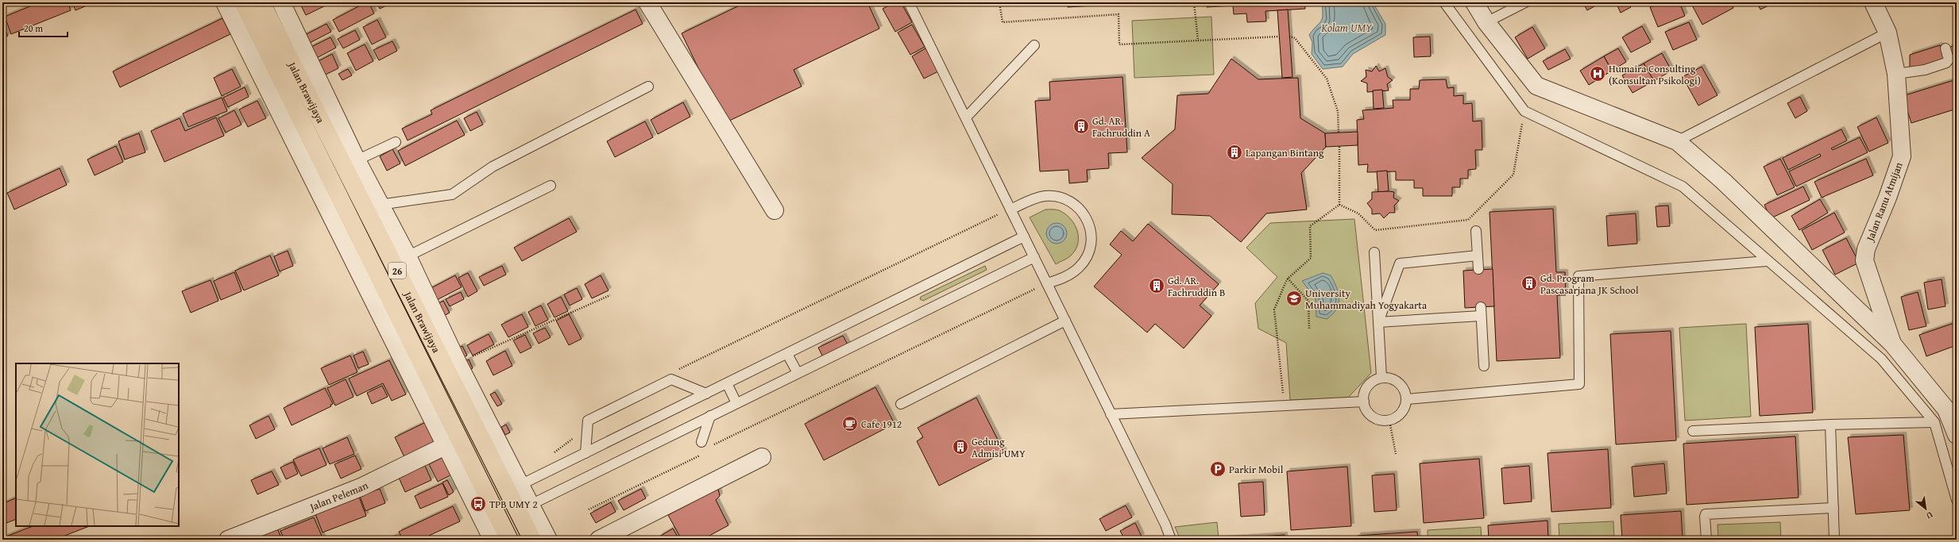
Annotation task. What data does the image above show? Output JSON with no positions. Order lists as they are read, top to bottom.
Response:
{
  "streets": {
    "highway": ["Jalan Brawijaya", "26"],
    "street": ["Jalan Ranu Atmijan", "Jalan Peleman"]
  },
  "water": ["Kolam UMY"],
  "places": {
    "hospital": ["Humaira Consulting (Konsultan Psikologi)"],
    "building": [
      "Gd. AR. Fachruddin A",
      "Lapangan Bintang",
      "Gd. Program Pascasarjana JK School",
      "Gd. AR. Fachruddin B",
      "Gedung Admisi UMY"
    ],
    "school or university": ["University Muhammadiyah Yogyakarta"],
    "cafe": ["Cafe 1912"],
    "parking": ["Parkir Mobil"],
    "bus stop": ["TPB UMY 2"]
  },
  "scale_bar": "20 m",
  "north": "bottom right"
}
